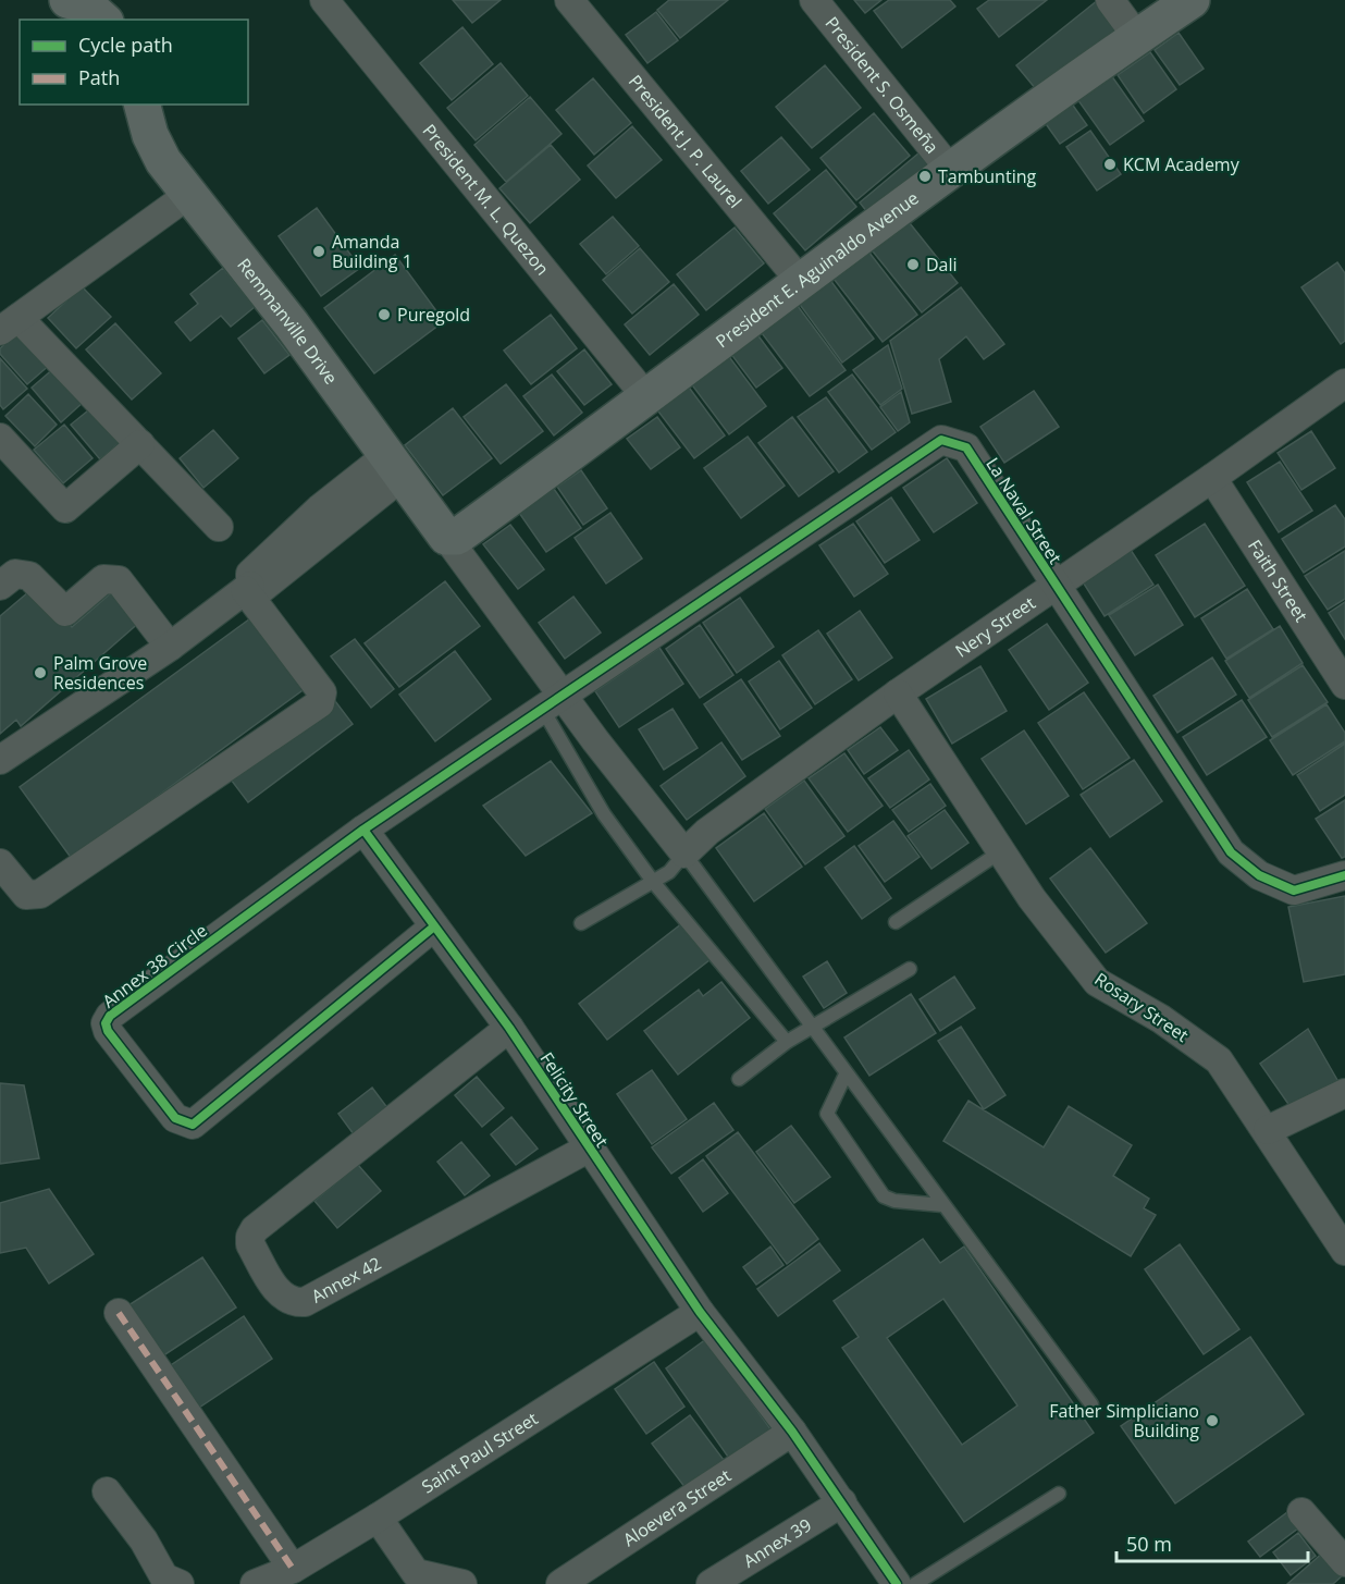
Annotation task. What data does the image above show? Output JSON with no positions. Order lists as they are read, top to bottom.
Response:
{
  "streets": {
    "main road": ["President E. Aguinaldo Avenue", "Remmanville Drive"],
    "street": [
      "President S. Osmeña",
      "President J. P. Laurel",
      "President M. L. Quezon",
      "La Naval Street",
      "Faith Street",
      "Nery Street",
      "Annex 38 Circle",
      "Rosary Street",
      "Felicity Street",
      "Annex 42",
      "Saint Paul Street",
      "Aloevera Street",
      "Annex 39"
    ]
  },
  "crossings": [
    ["President S. Osmeña", "President E. Aguinaldo Avenue"],
    ["President J. P. Laurel", "President E. Aguinaldo Avenue"],
    ["President M. L. Quezon", "President E. Aguinaldo Avenue"],
    ["President E. Aguinaldo Avenue", "Remmanville Drive"],
    ["La Naval Street", "Nery Street"],
    ["Faith Street", "Nery Street"],
    ["Nery Street", "Rosary Street"],
    ["Annex 38 Circle", "Felicity Street"],
    ["Felicity Street", "Annex 42"],
    ["Felicity Street", "Saint Paul Street"],
    ["Felicity Street", "Aloevera Street"],
    ["Felicity Street", "Annex 39"]
  ],
  "places": [
    "KCM Academy",
    "Tambunting",
    "Amanda Building 1",
    "Dali",
    "Puregold",
    "Palm Grove Residences",
    "Father Simpliciano Building"
  ],
  "legend": ["Cycle path", "Path"],
  "scale_bar": "50 m"
}
